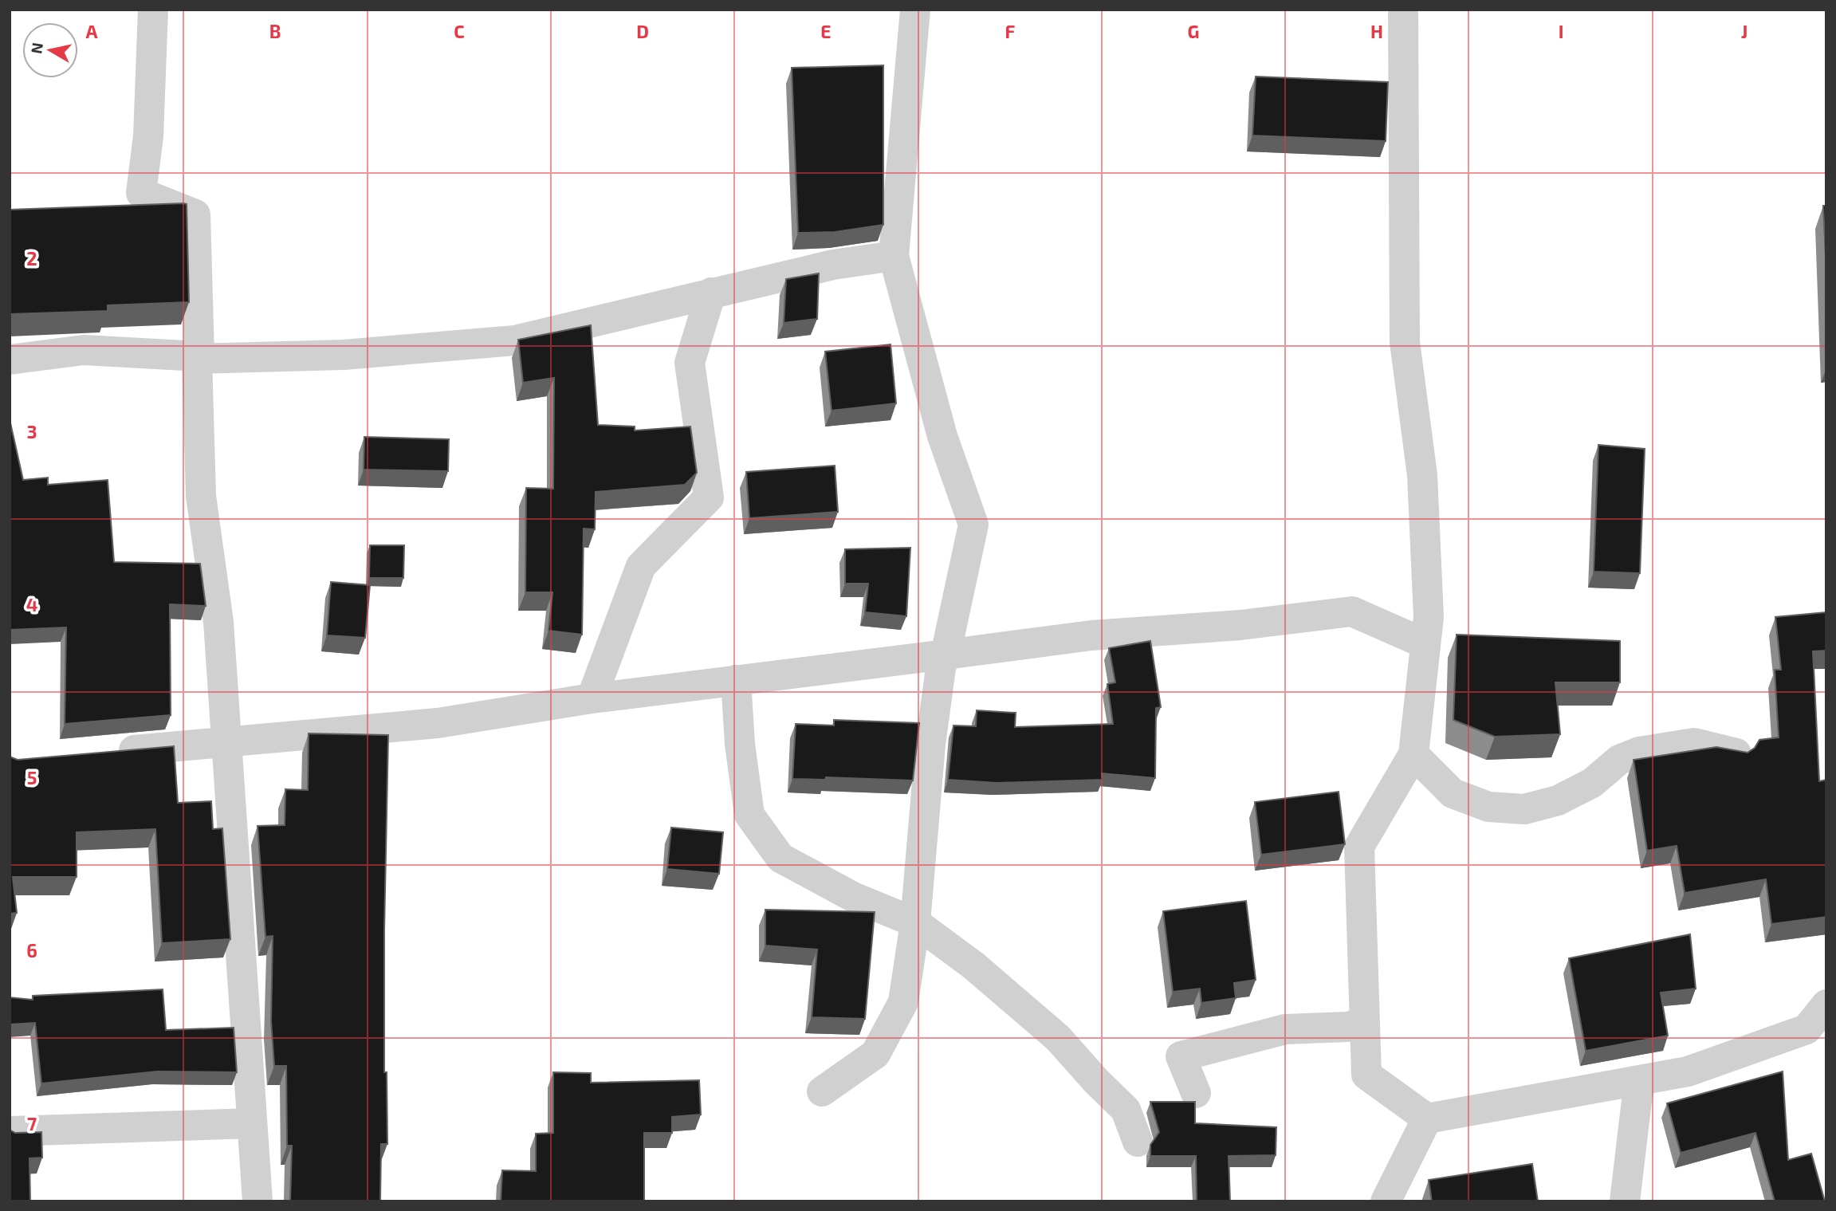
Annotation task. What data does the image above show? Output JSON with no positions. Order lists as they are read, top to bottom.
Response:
{
  "north": "left",
  "grid": {
    "columns": [
      "A",
      "B",
      "C",
      "D",
      "E",
      "F",
      "G",
      "H",
      "I",
      "J"
    ],
    "rows": [
      "2",
      "3",
      "4",
      "5",
      "6",
      "7"
    ]
  }
}
